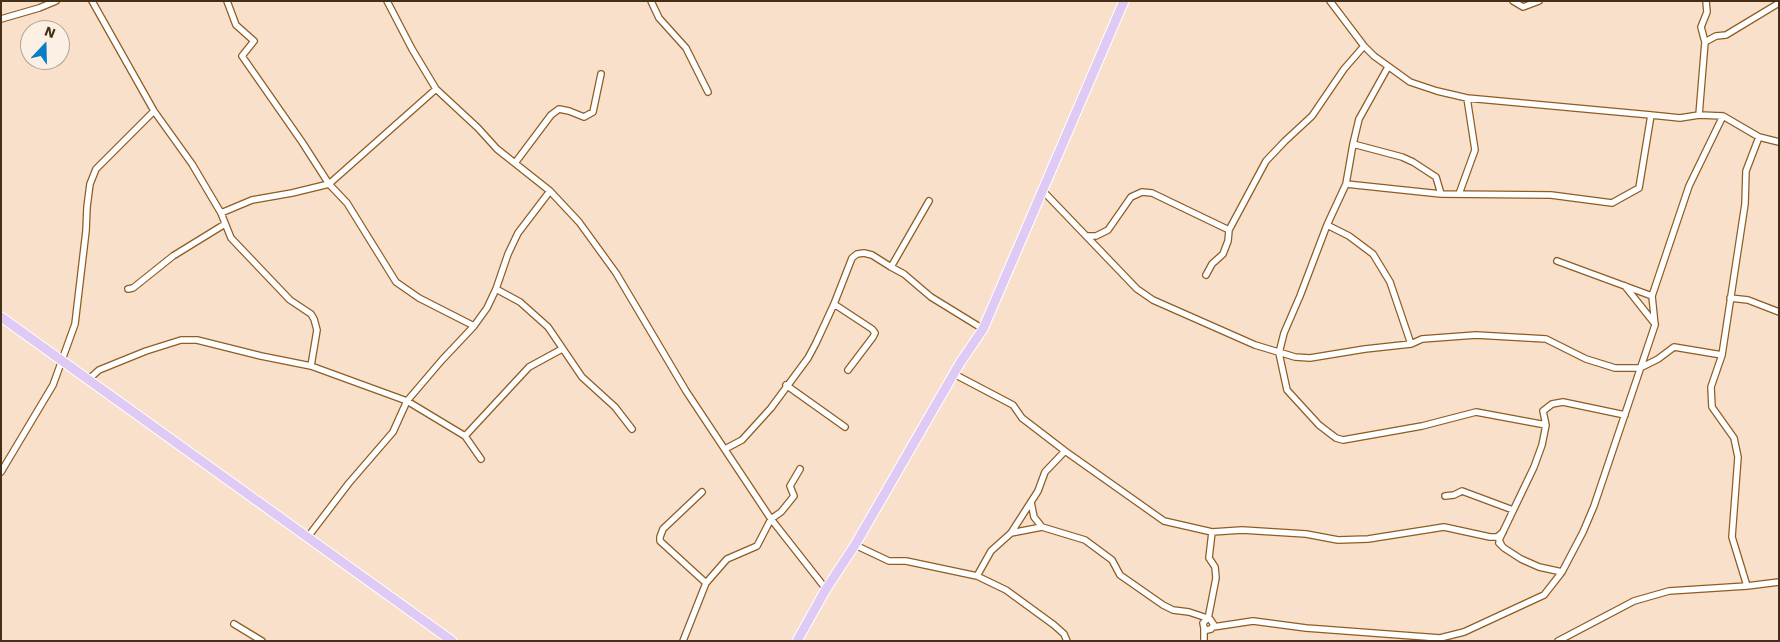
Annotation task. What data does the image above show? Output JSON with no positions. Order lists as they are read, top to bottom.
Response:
{
  "north": "top"
}
